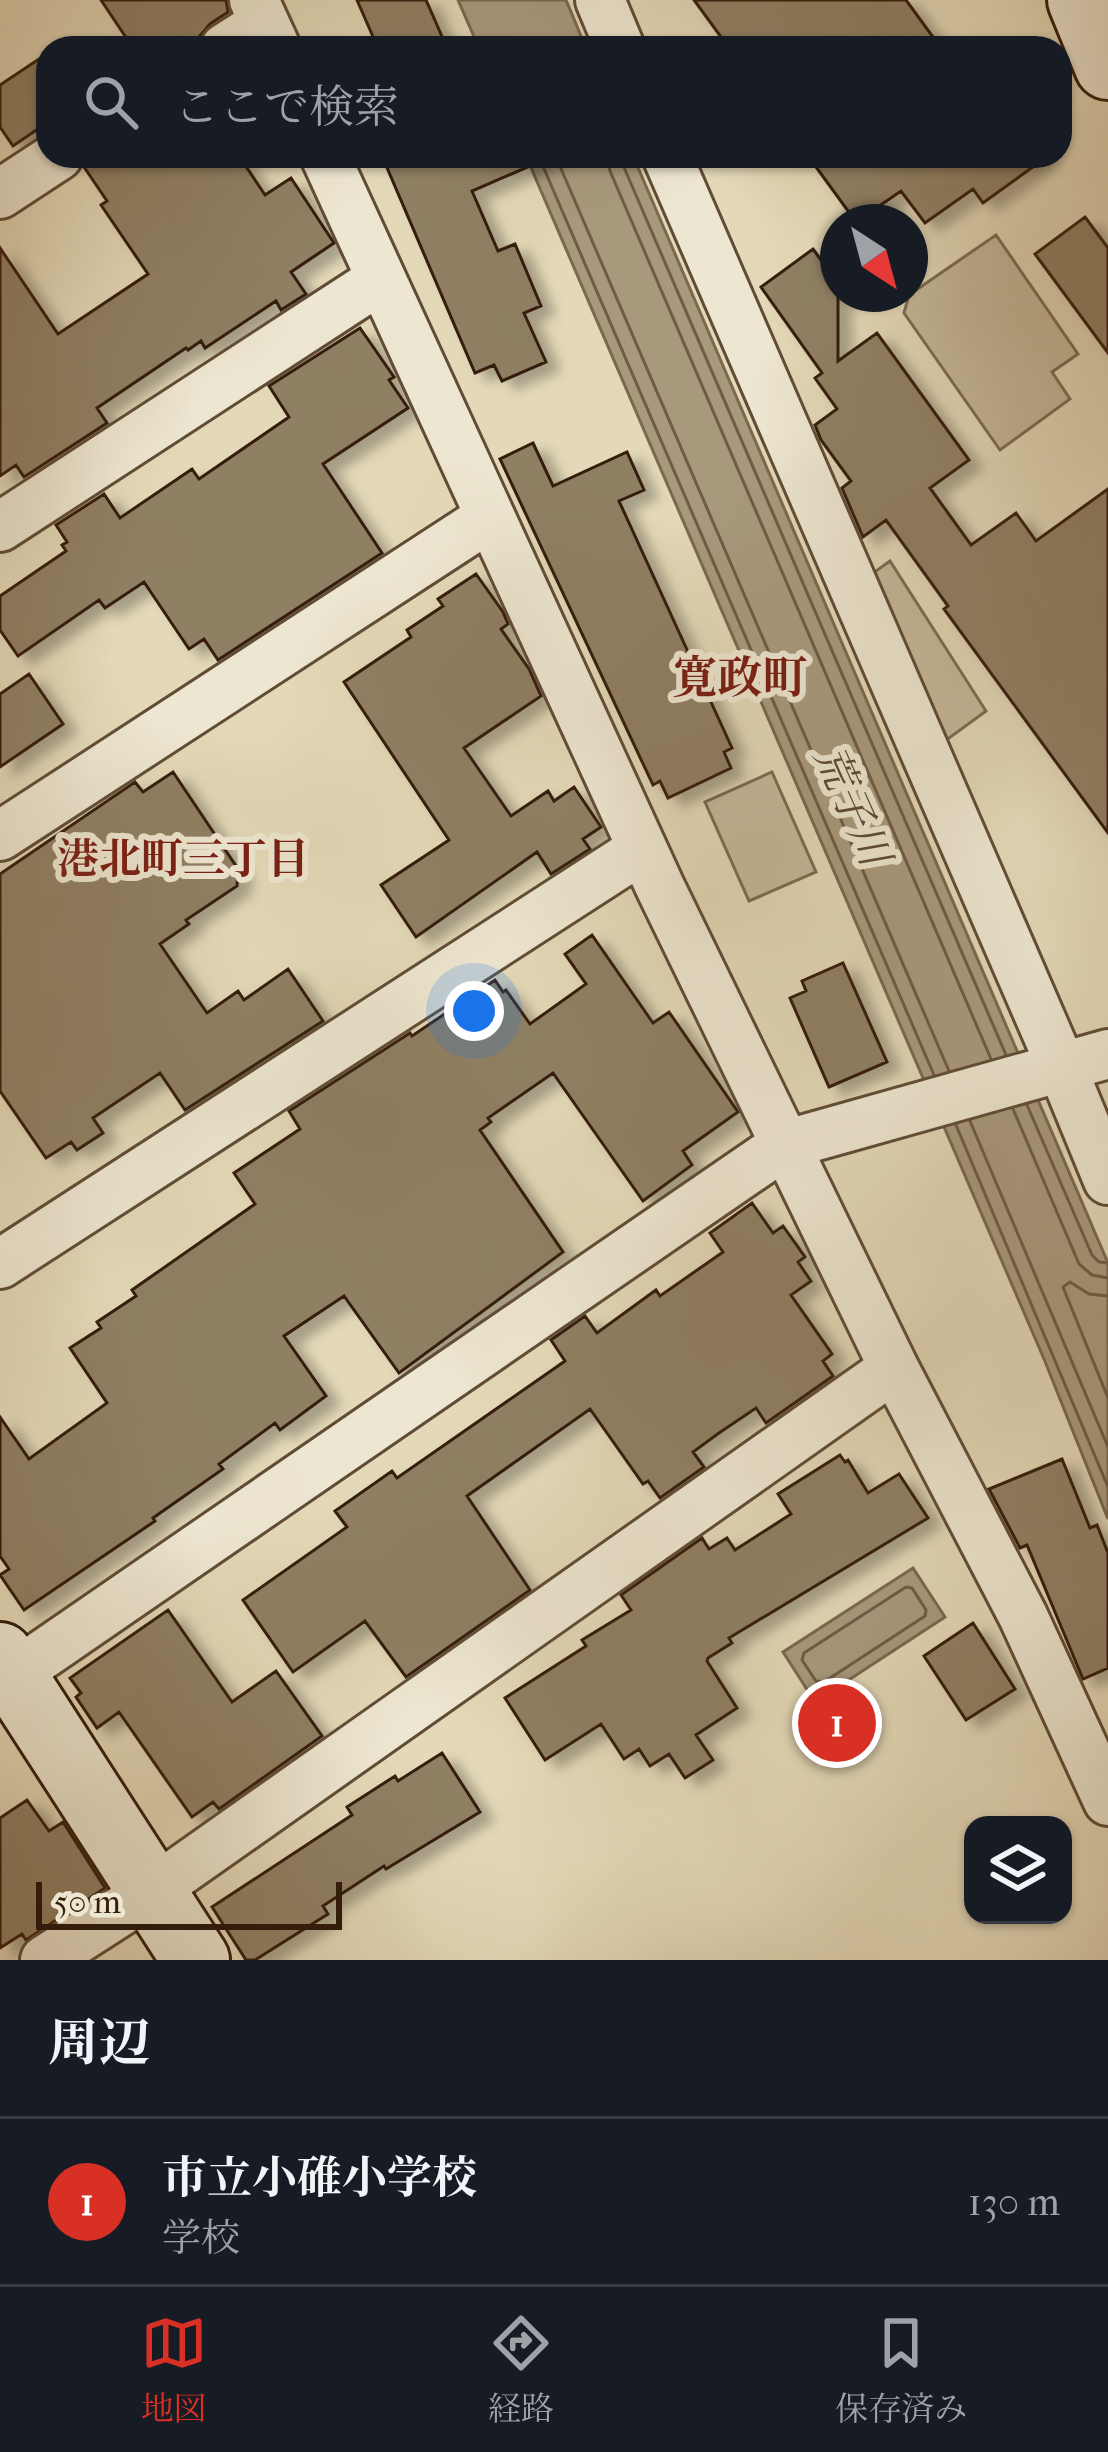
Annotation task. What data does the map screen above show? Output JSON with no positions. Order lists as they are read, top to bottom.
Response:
{
  "districts": ["寛政町", "港北町三丁目"],
  "water": ["荒子川"],
  "scale_bar": "50 m",
  "north": "bottom right",
  "page": {
    "search": "ここで検索",
    "pins": "1",
    "scale": "50 m",
    "heading": "周辺",
    "list": [
      {
        "mark": "1",
        "name": "市立小碓小学校",
        "note": "学校",
        "value": "130 m"
      }
    ],
    "nav": ["地図", "経路", "保存済み"]
  }
}
